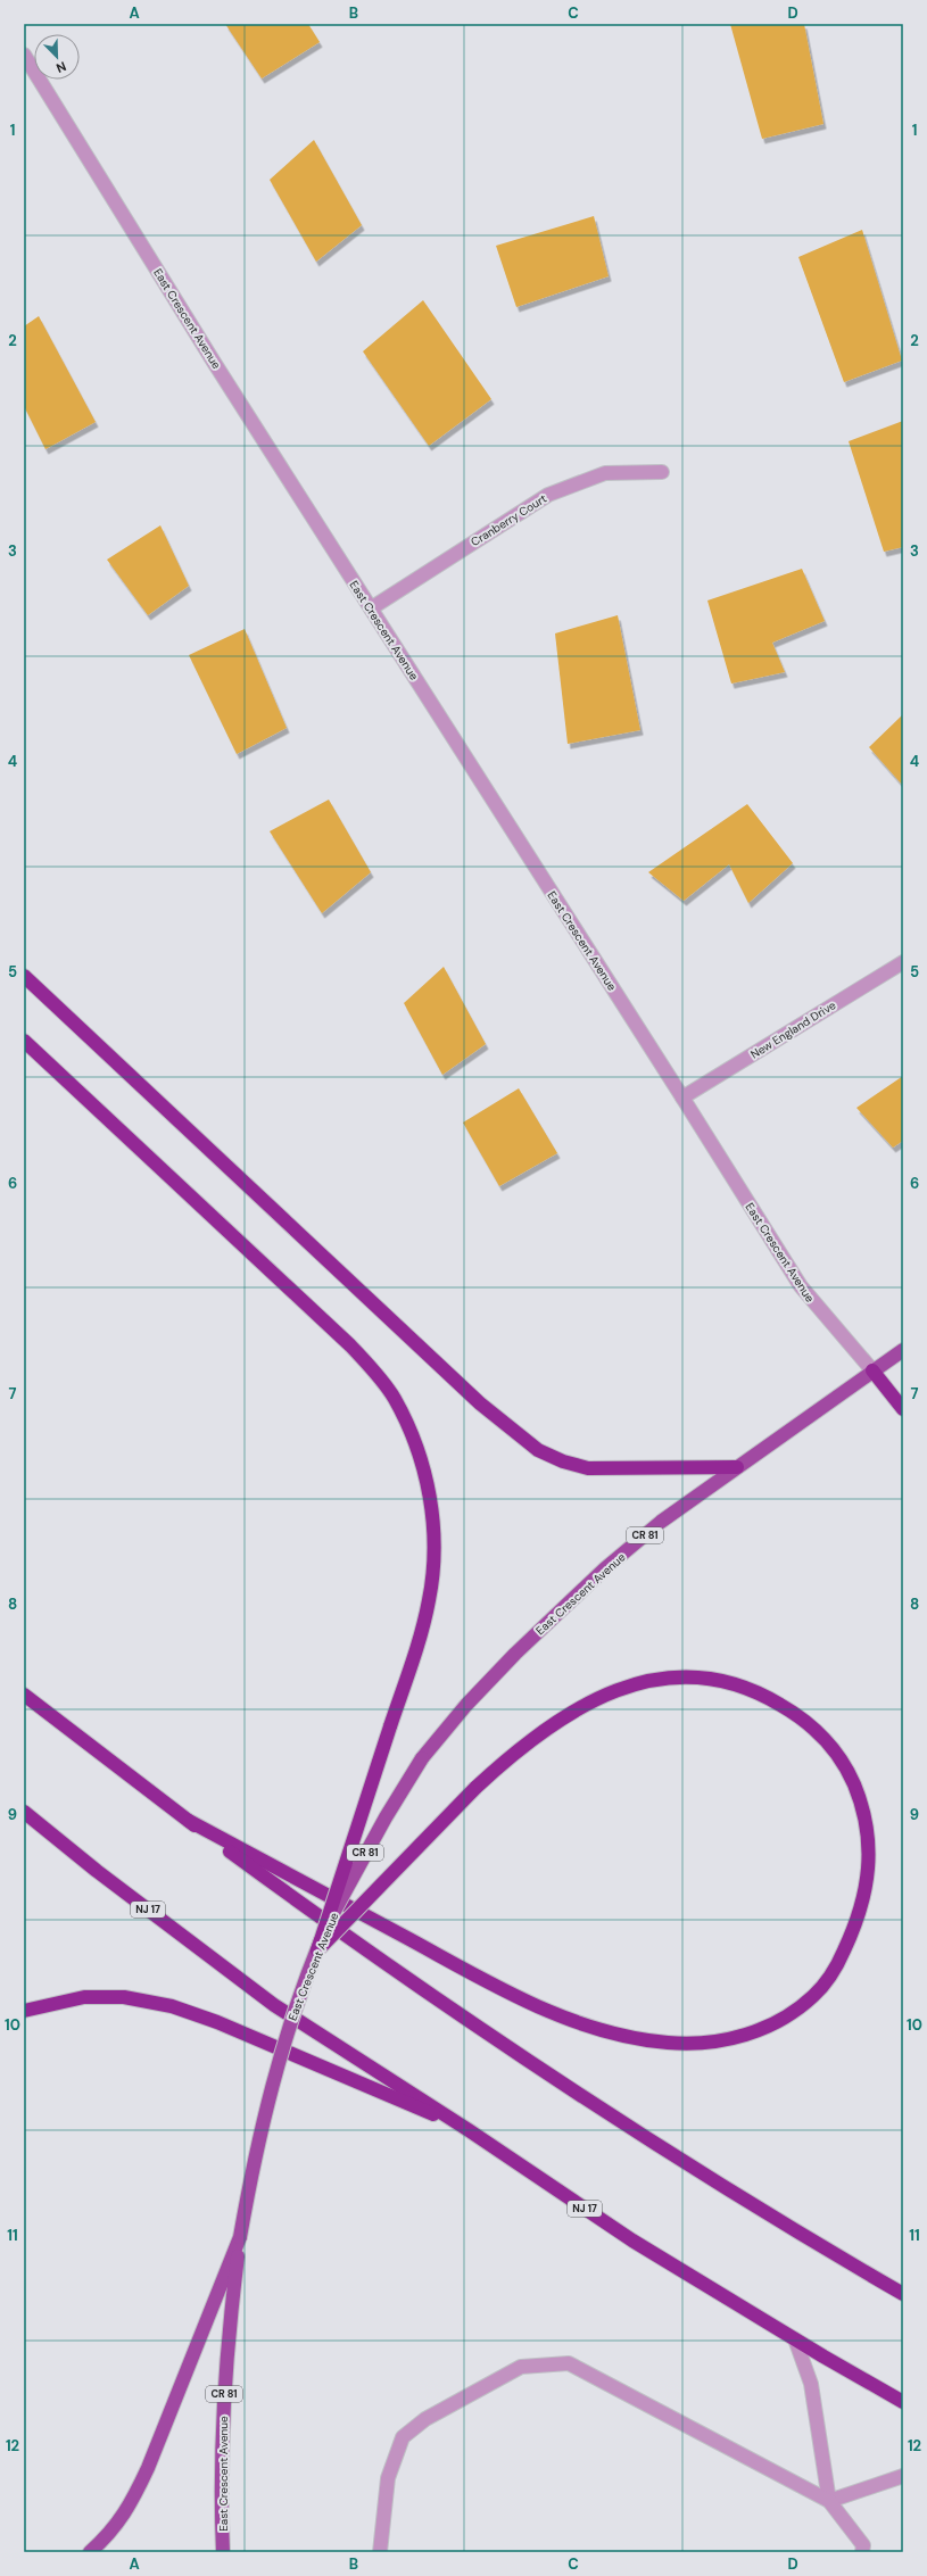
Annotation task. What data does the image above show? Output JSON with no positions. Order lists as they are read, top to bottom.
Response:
{
  "streets": {
    "highway": ["NJ 17"],
    "main road": ["East Crescent Avenue", "CR 81"],
    "street": ["Cranberry Court", "New England Drive"]
  },
  "crossings": [
    ["East Crescent Avenue", "Cranberry Court"],
    ["East Crescent Avenue", "New England Drive"]
  ],
  "north": "bottom right",
  "grid": {
    "columns": [
      "A",
      "B",
      "C",
      "D"
    ],
    "rows": [
      "1",
      "2",
      "3",
      "4",
      "5",
      "6",
      "7",
      "8",
      "9",
      "10",
      "11",
      "12"
    ]
  }
}
